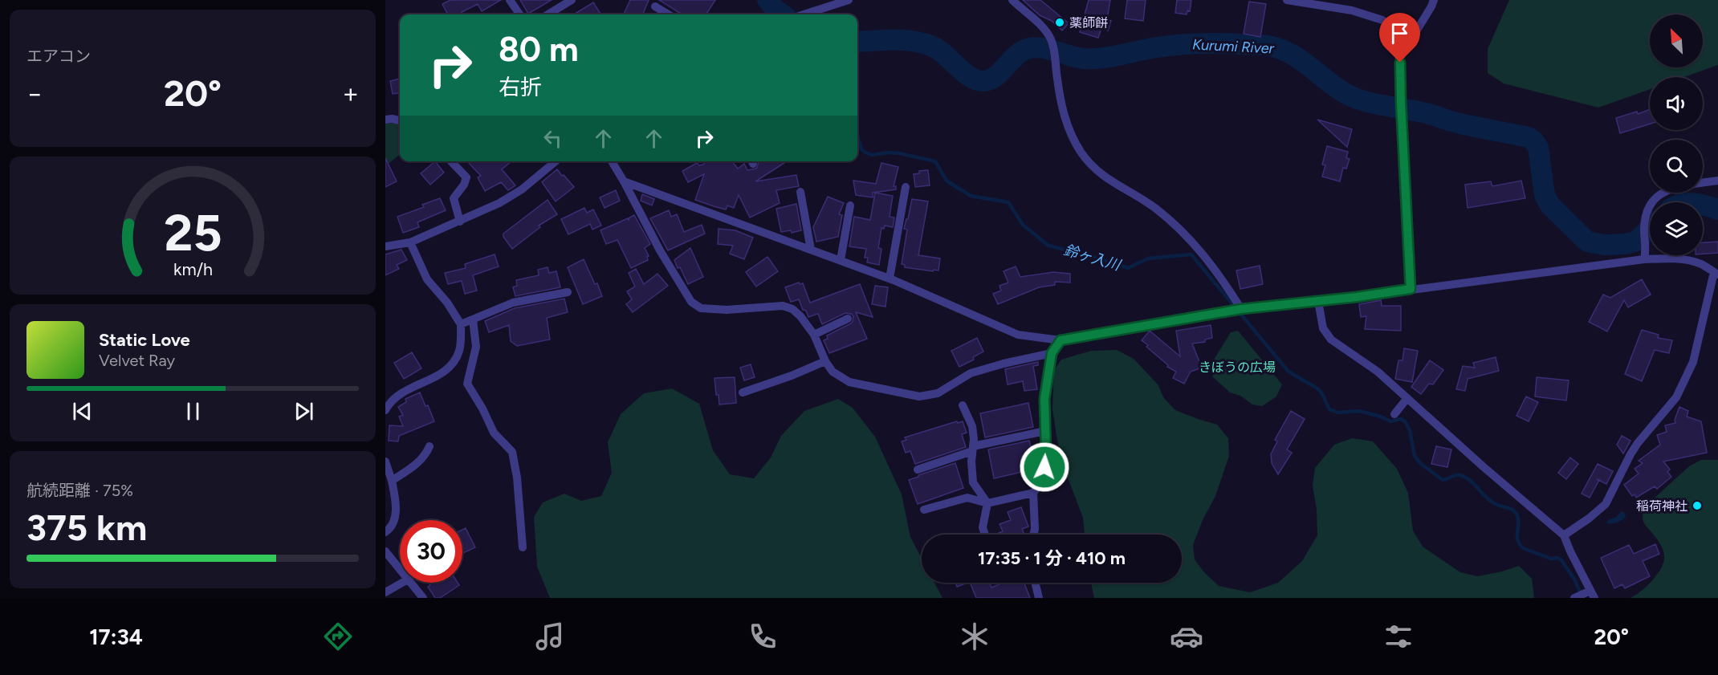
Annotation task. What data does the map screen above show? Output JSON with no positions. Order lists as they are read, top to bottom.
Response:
{
  "water": ["Kurumi River", "鈴ヶ入川"],
  "parks": ["きぼうの広場"],
  "places": ["薬師餅", "稲荷神社"],
  "north": "top left",
  "page": {
    "tile": [
      "エアコン",
      ["航続距離 · 75%", "375 km"]
    ],
    "turn": ["80 m", "右折"],
    "heat": ["−", "20°", "+"],
    "song": ["Static Love", "Velvet Ray"],
    "limit": "30",
    "trip": "17:35 · 1 分 · 410 m",
    "tabs": ["17:34", "20°"],
    "gauge": ["25", "km/h"]
  }
}
